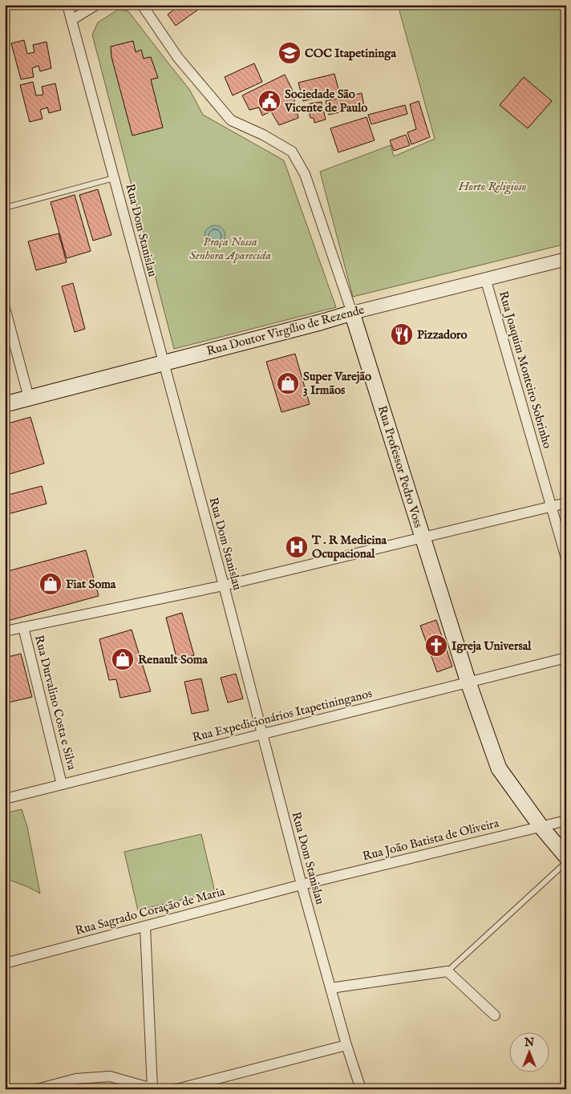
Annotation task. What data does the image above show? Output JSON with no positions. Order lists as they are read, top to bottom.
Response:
{
  "streets": {
    "main road": ["Rua Doutor Virgílio de Rezende", "Rua Professor Pedro Voss"],
    "street": [
      "Rua Dom Stanislau",
      "Rua Joaquim Monteiro Sobrinho",
      "Rua Durvalino Costa e Silva",
      "Rua Expedicionários Itapetininganos",
      "Rua João Batista de Oliveira",
      "Rua Sagrado Coração de Maria"
    ]
  },
  "crossings": [
    ["Rua Dom Stanislau", "Rua Doutor Virgílio de Rezende"],
    ["Rua Dom Stanislau", "Rua Expedicionários Itapetininganos"],
    ["Rua Dom Stanislau", "Rua João Batista de Oliveira"],
    ["Rua Dom Stanislau", "Rua Sagrado Coração de Maria"],
    ["Rua Doutor Virgílio de Rezende", "Rua Joaquim Monteiro Sobrinho"],
    ["Rua Doutor Virgílio de Rezende", "Rua Professor Pedro Voss"],
    ["Rua Professor Pedro Voss", "Rua Expedicionários Itapetininganos"],
    ["Rua Professor Pedro Voss", "Rua João Batista de Oliveira"],
    ["Rua Durvalino Costa e Silva", "Rua Expedicionários Itapetininganos"],
    ["Rua João Batista de Oliveira", "Rua Sagrado Coração de Maria"]
  ],
  "parks": ["Horto Religioso", "Praça Nossa Senhora Aparecida"],
  "places": {
    "school or university": ["COC Itapetininga"],
    "public building": ["Sociedade São Vicente de Paulo"],
    "restaurant": ["Pizzadoro"],
    "shop": ["Super Varejão 3 Irmãos", "Fiat Soma", "Renault Soma"],
    "hospital": ["T . R Medicina Ocupacional"],
    "church": ["Igreja Universal"]
  },
  "north": "top"
}
